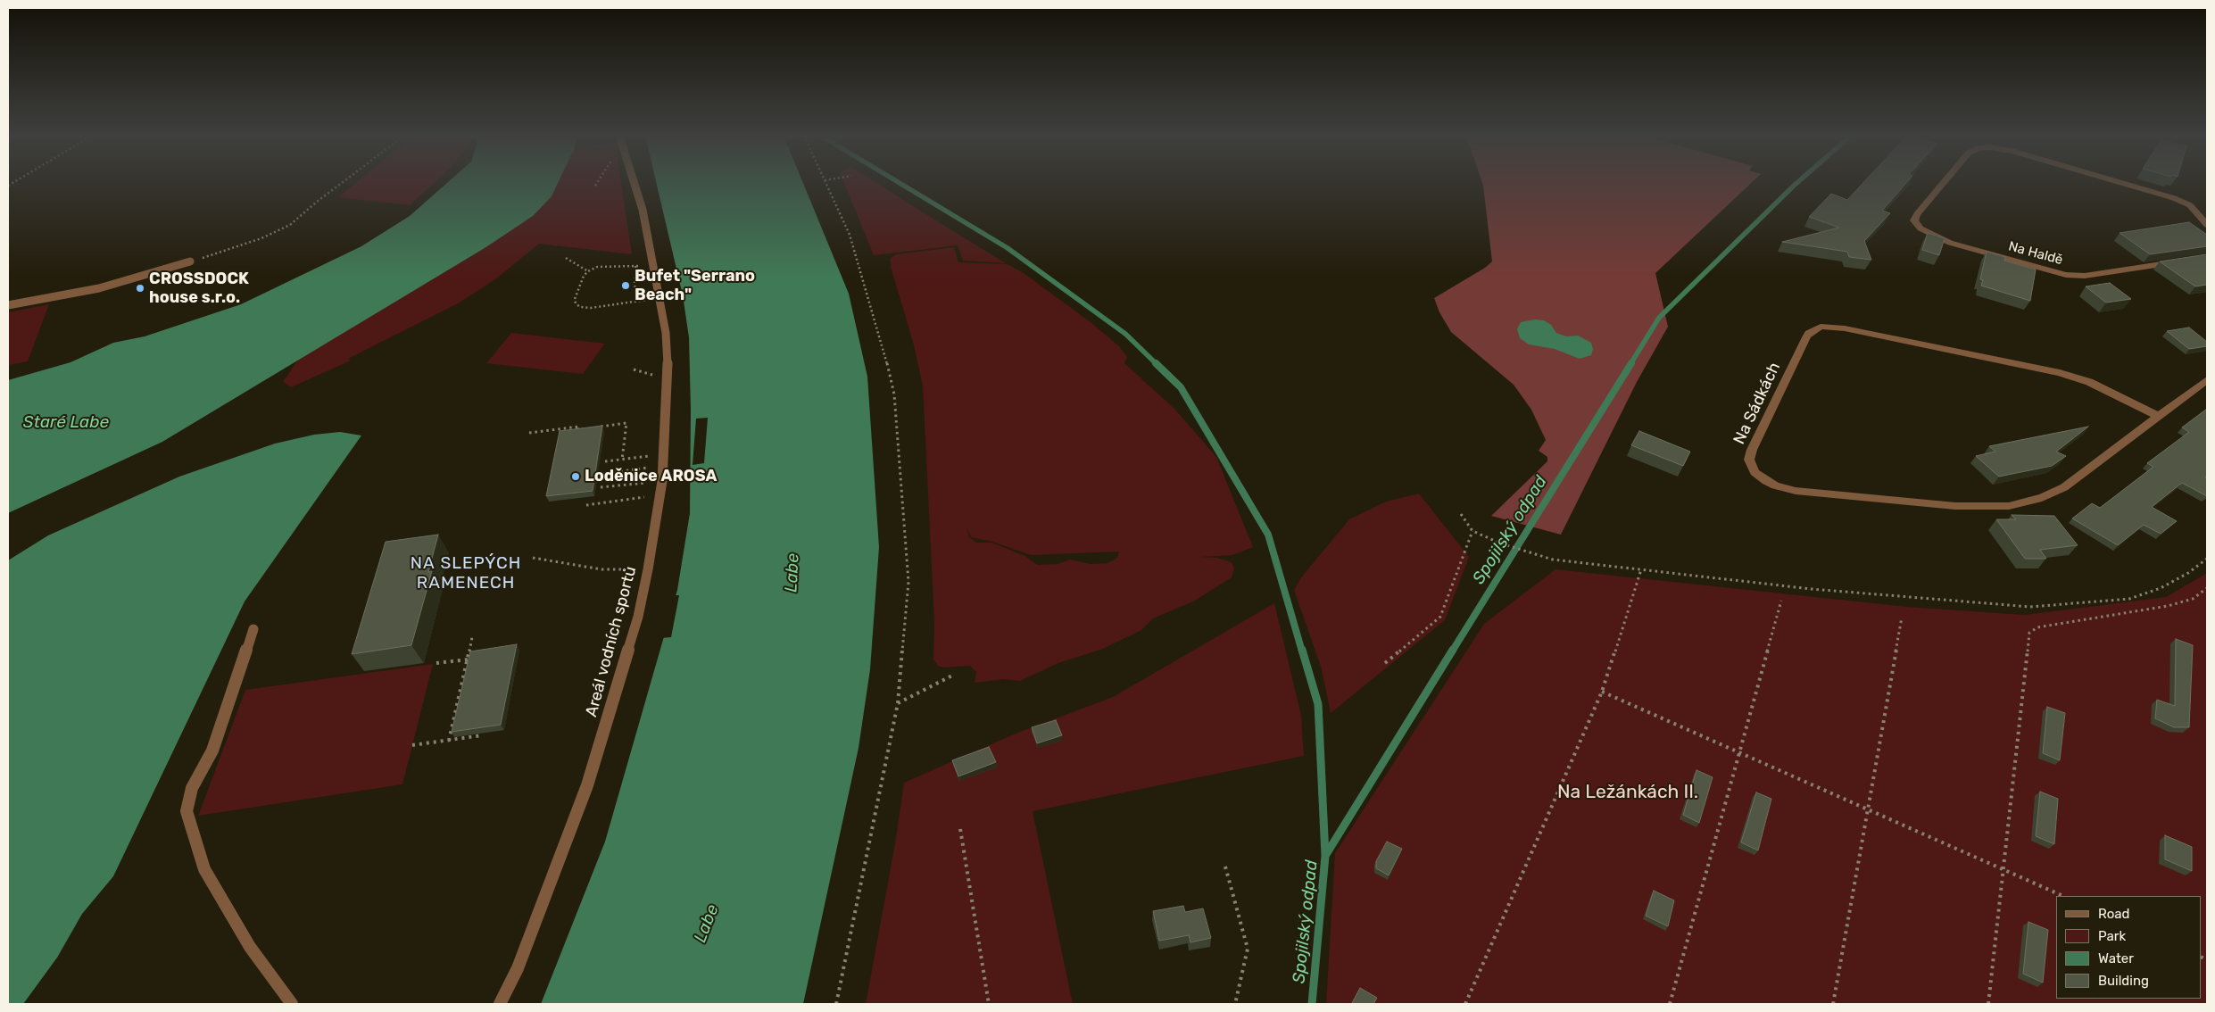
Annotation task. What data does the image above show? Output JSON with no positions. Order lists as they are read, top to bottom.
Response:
{
  "streets": {
    "street": ["Na Haldě", "Na Sádkách"],
    "lane": ["Areál vodních sportů"]
  },
  "districts": ["NA SLEPÝCH RAMENECH"],
  "water": ["Staré Labe", "Spojilský odpad", "Labe"],
  "parks": ["Na Ležánkách II."],
  "places": ["Bufet \"Serrano Beach\"", "CROSSDOCK house s.r.o.", "Loděnice AROSA"],
  "legend": [
    "Road",
    "Park",
    "Water",
    "Building"
  ]
}
